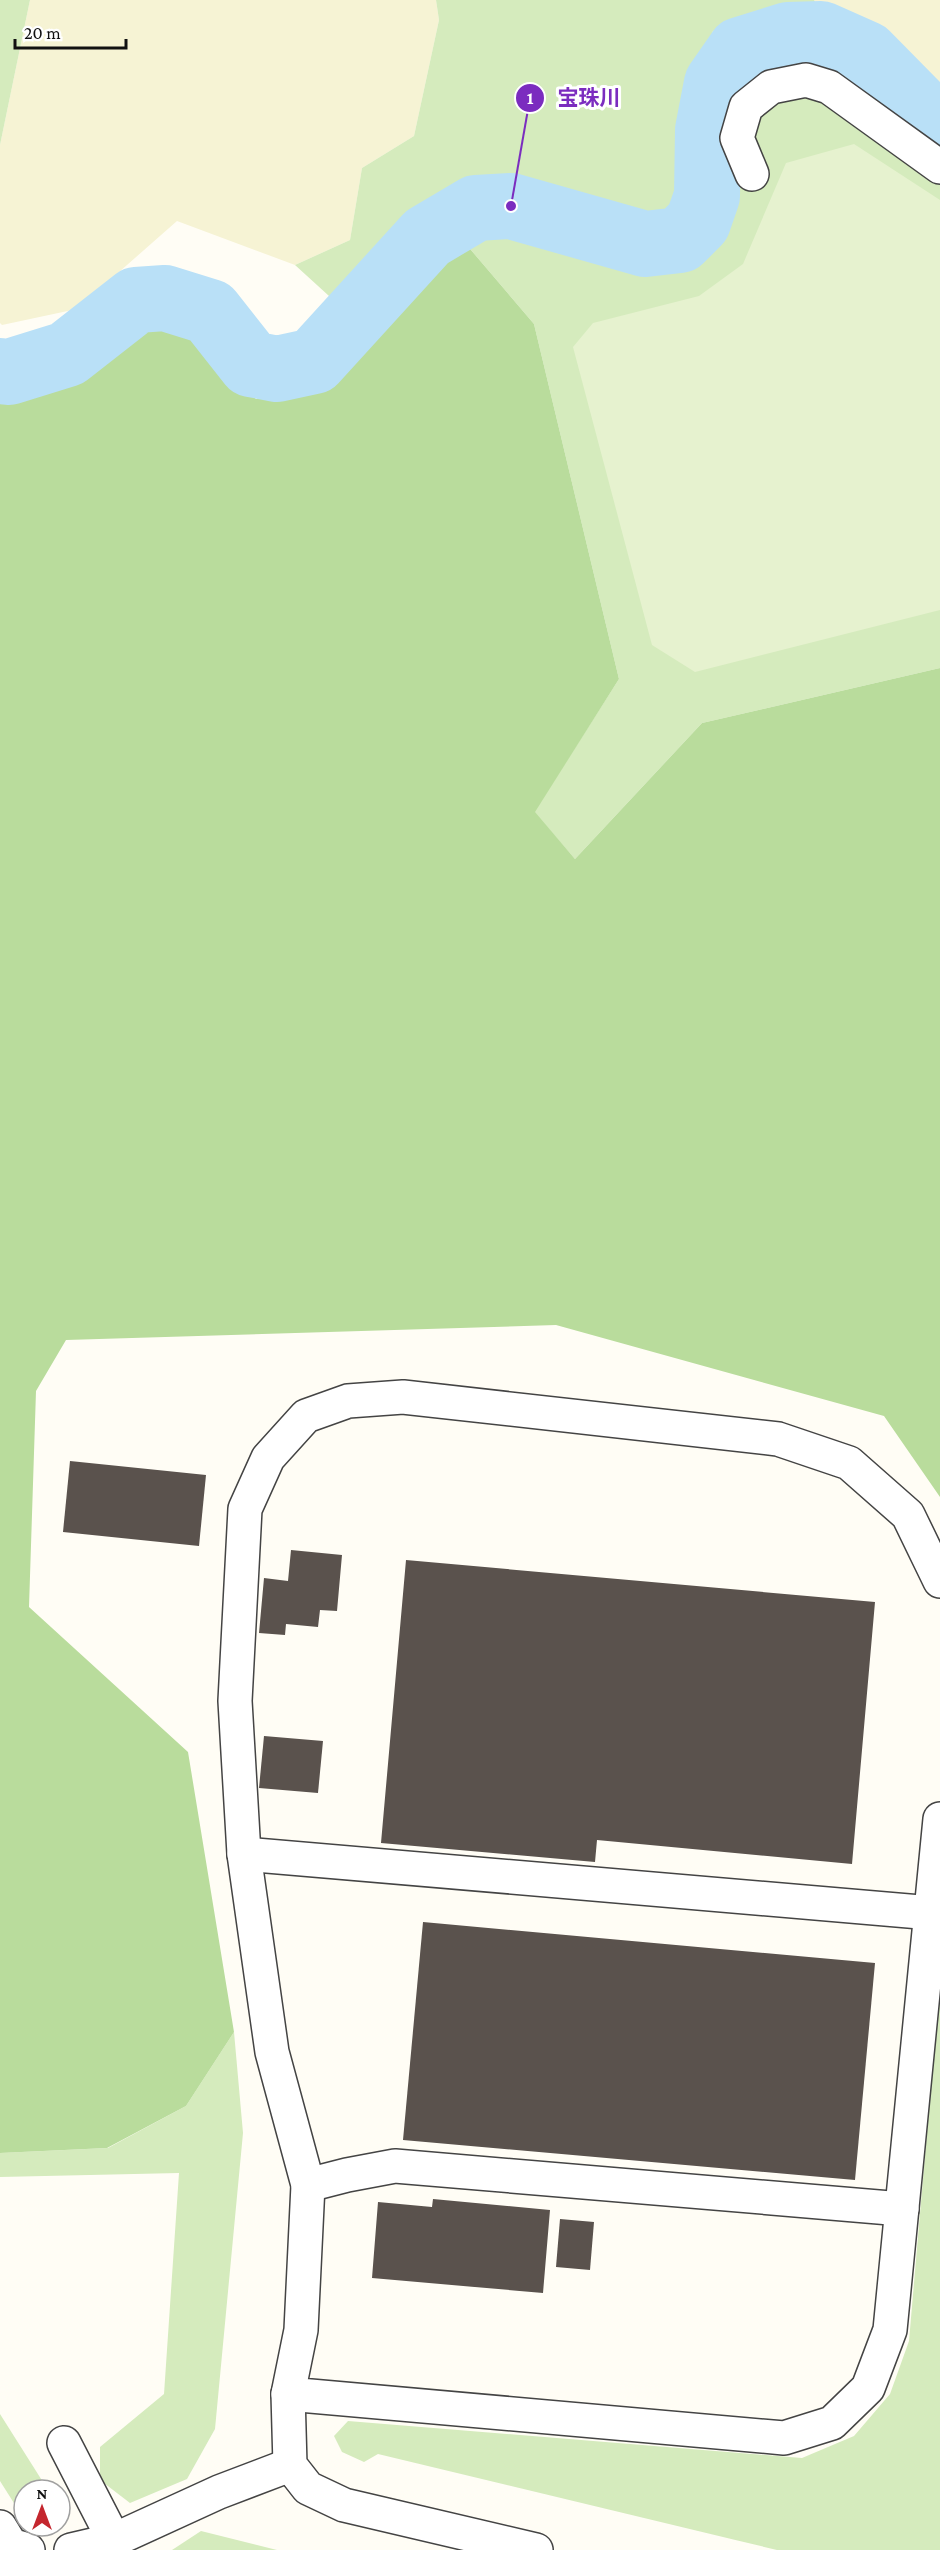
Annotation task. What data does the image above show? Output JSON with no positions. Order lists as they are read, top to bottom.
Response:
{
  "places": ["宝珠川"],
  "scale_bar": "20 m",
  "north": "top"
}
